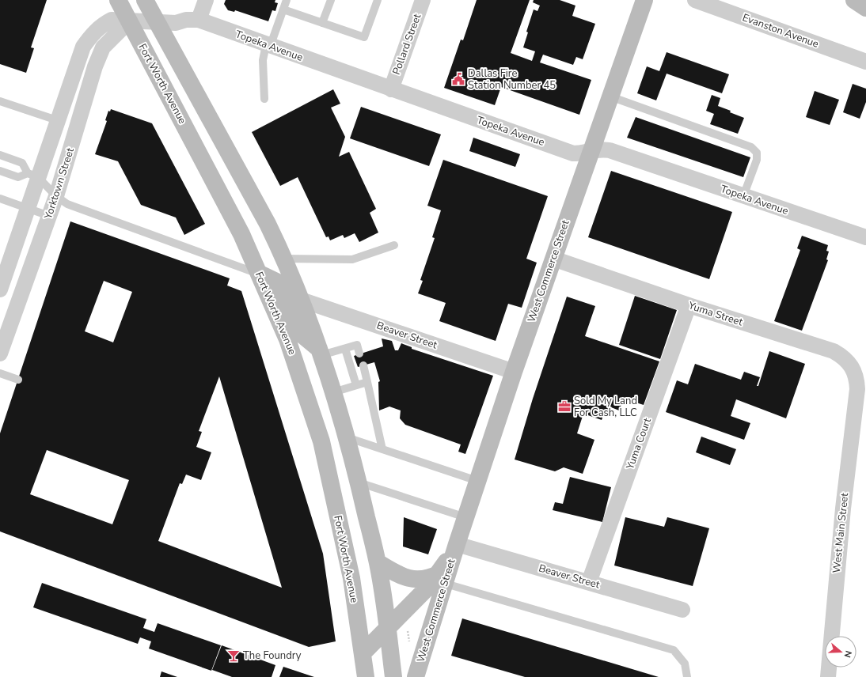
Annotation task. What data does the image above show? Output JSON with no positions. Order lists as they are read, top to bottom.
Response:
{
  "streets": {
    "main road": ["Fort Worth Avenue", "West Commerce Street"],
    "street": [
      "Evanston Avenue",
      "Pollard Street",
      "Topeka Avenue",
      "Yorktown Street",
      "Yuma Street",
      "Beaver Street",
      "Yuma Court",
      "West Main Street"
    ]
  },
  "crossings": [
    ["Pollard Street", "Topeka Avenue"],
    ["Topeka Avenue", "West Commerce Street"],
    ["Fort Worth Avenue", "Yorktown Street"],
    ["Fort Worth Avenue", "West Commerce Street"],
    ["West Commerce Street", "Yuma Street"],
    ["West Commerce Street", "Beaver Street"],
    ["Yuma Street", "Yuma Court"],
    ["Yuma Street", "West Main Street"],
    ["Beaver Street", "Yuma Court"]
  ],
  "places": {
    "public building": ["Dallas Fire Station Number 45"],
    "office": ["Sold My Land For Cash, LLC"],
    "bar": ["The Foundry"]
  },
  "north": "right"
}
